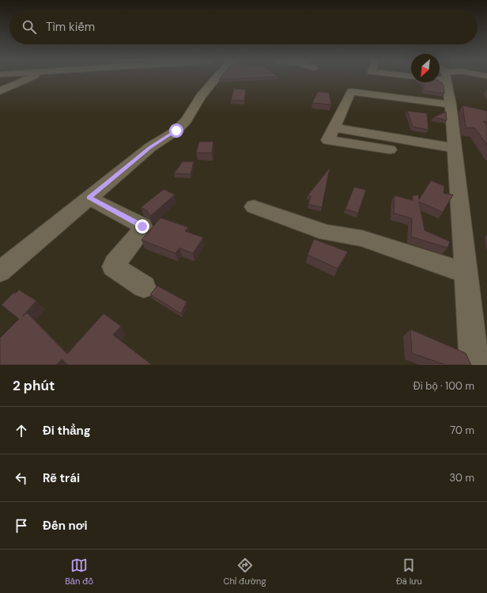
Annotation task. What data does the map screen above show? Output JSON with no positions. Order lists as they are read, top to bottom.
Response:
{
  "north": "bottom left",
  "page": {
    "search": "Tìm kiếm",
    "heading": ["2 phút", "Đi bộ · 100 m"],
    "list": [
      ["Đi thẳng", "70 m"],
      ["Rẽ trái", "30 m"],
      "Đến nơi"
    ],
    "nav": ["Bản đồ", "Chỉ đường", "Đã lưu"]
  }
}
